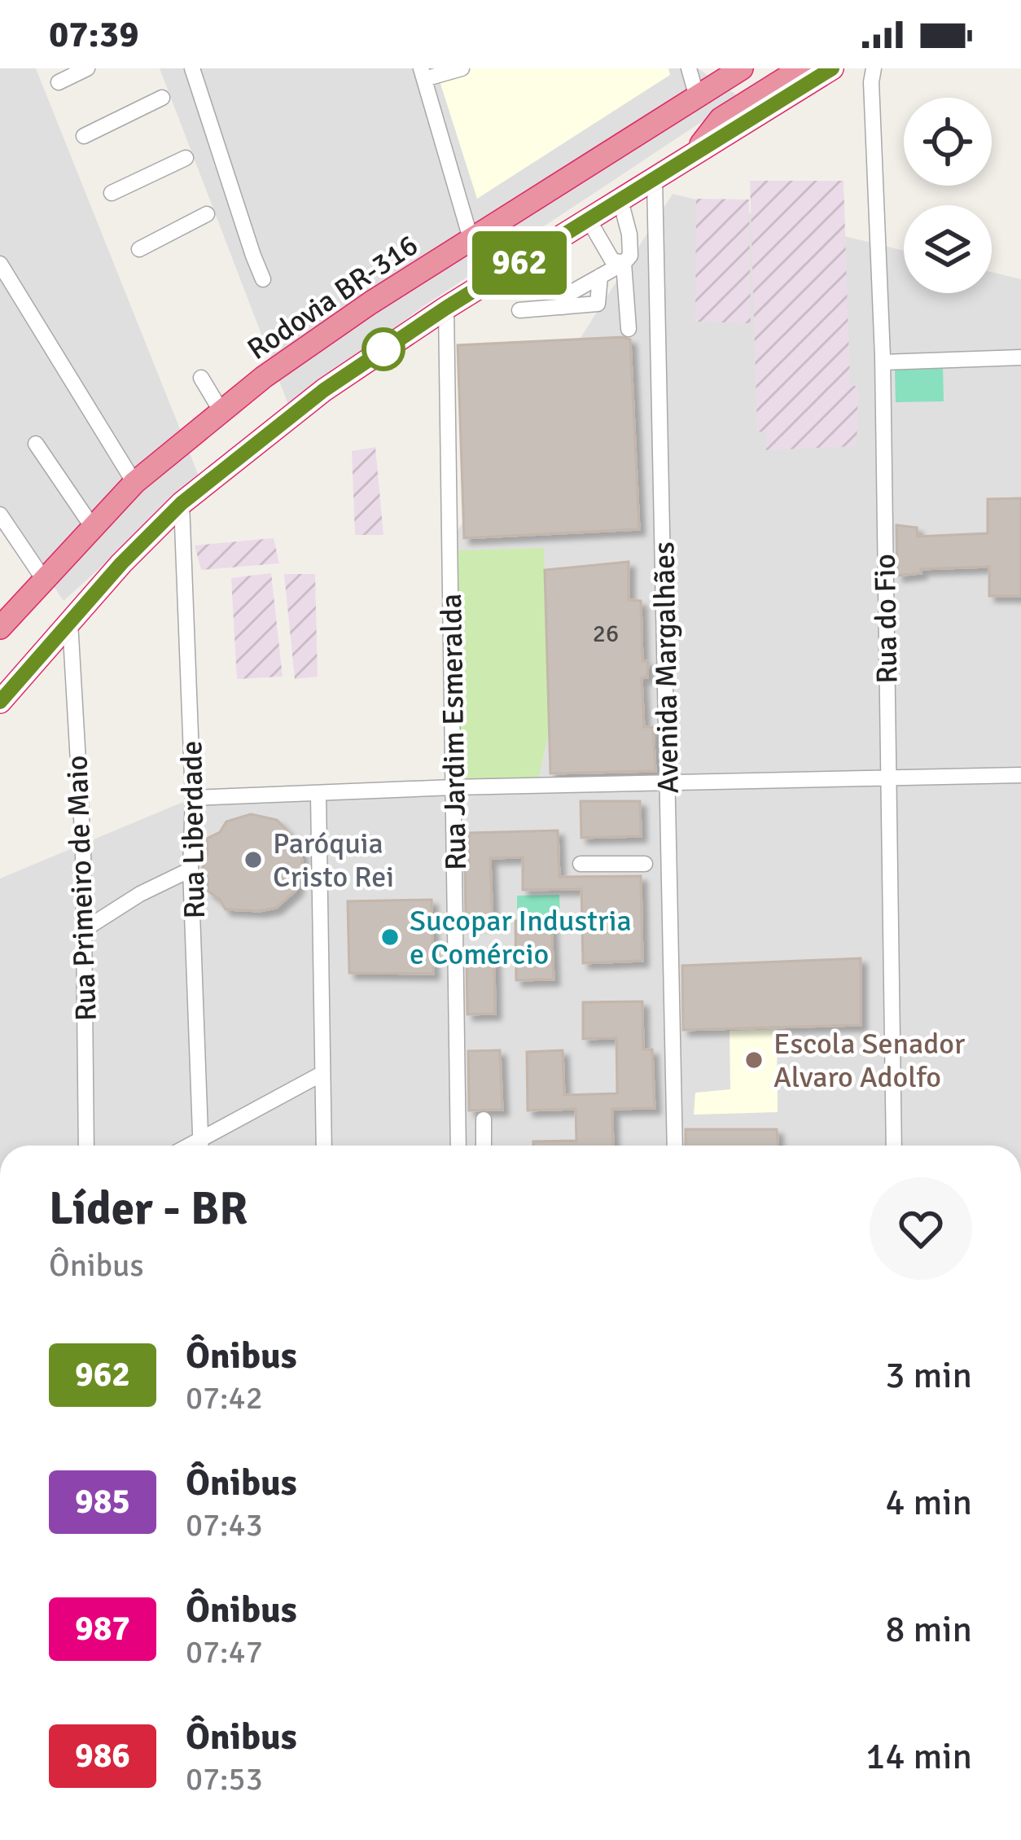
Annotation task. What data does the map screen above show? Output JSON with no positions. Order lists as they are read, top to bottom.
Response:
{
  "streets": {
    "highway": ["Rodovia BR-316"],
    "street": [
      "Rua do Fio",
      "Avenida Margalhães",
      "Rua Jardim Esmeralda",
      "Rua Liberdade",
      "Rua Primeiro de Maio"
    ]
  },
  "places": ["Paróquia Cristo Rei", "Sucopar Industria e Comércio", "Escola Senador Alvaro Adolfo"],
  "lines": ["bus line 962"],
  "house_numbers": ["26"],
  "page": {
    "status": "07:39",
    "on_map": "962",
    "heading": ["Líder - BR", "Ônibus"],
    "list": [
      {
        "mark": "962",
        "name": "Ônibus",
        "note": "07:42",
        "value": "3 min"
      },
      {
        "mark": "985",
        "name": "Ônibus",
        "note": "07:43",
        "value": "4 min"
      },
      {
        "mark": "987",
        "name": "Ônibus",
        "note": "07:47",
        "value": "8 min"
      },
      {
        "mark": "986",
        "name": "Ônibus",
        "note": "07:53",
        "value": "14 min"
      }
    ]
  }
}
